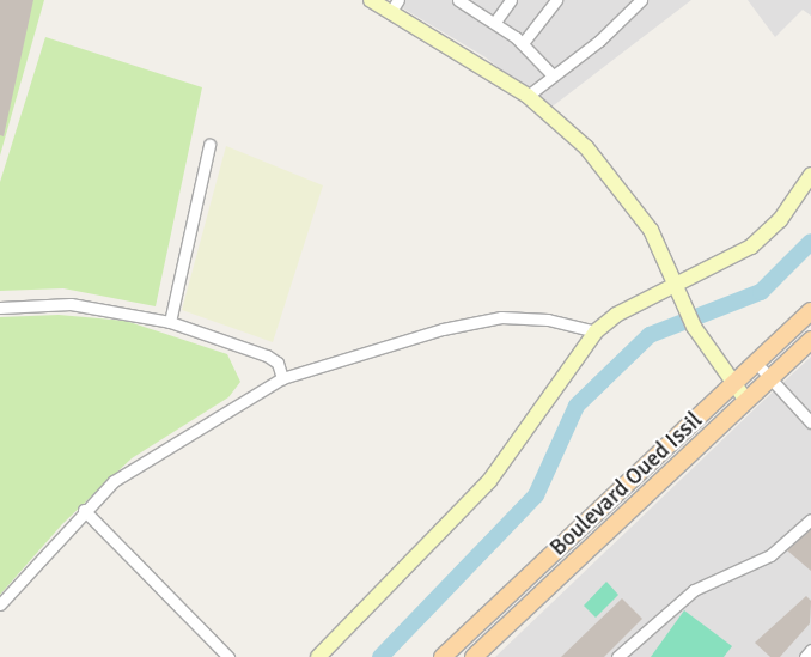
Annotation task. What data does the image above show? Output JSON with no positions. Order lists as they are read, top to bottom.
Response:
{
  "streets": {
    "main road": ["Boulevard Oued Issil"]
  }
}
